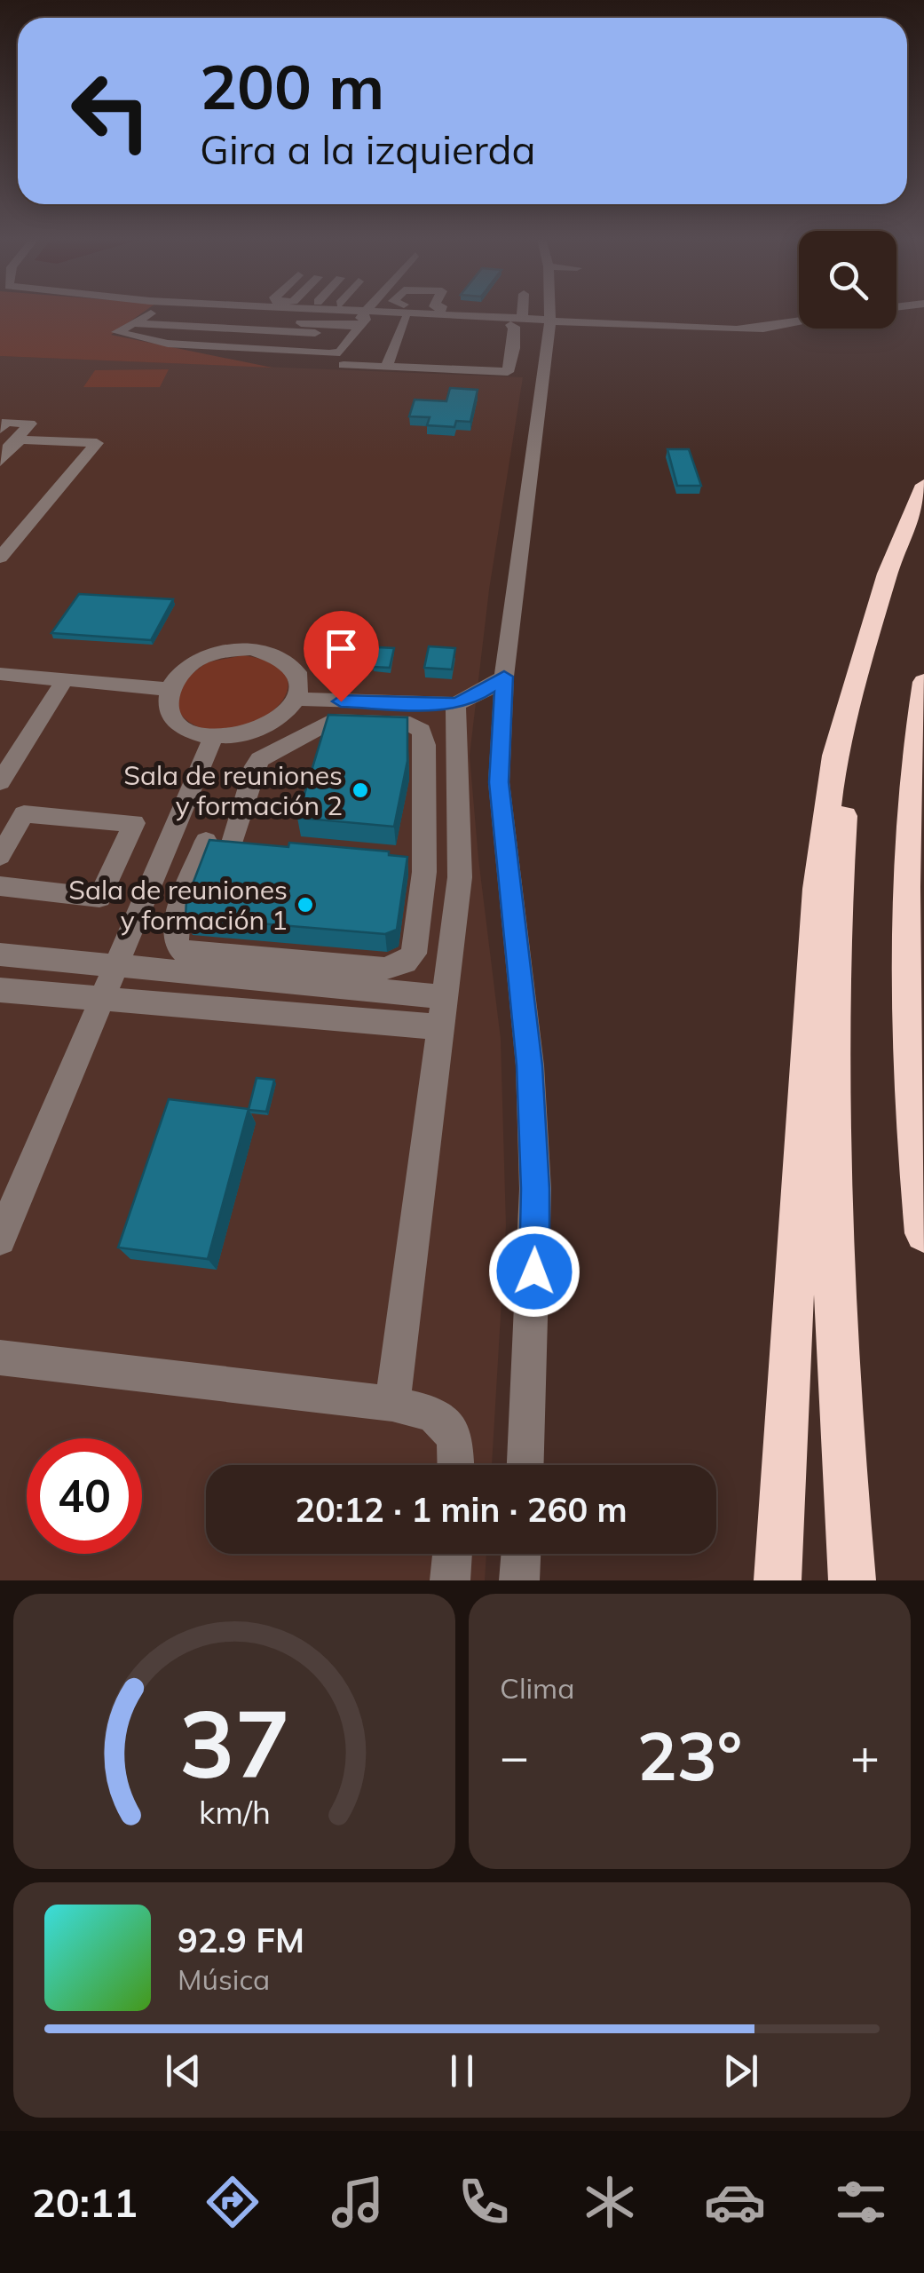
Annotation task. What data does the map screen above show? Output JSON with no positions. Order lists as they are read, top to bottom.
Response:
{
  "places": ["Sala de reuniones y formación 2", "Sala de reuniones y formación 1"],
  "page": {
    "turn": ["200 m", "Gira a la izquierda"],
    "limit": "40",
    "trip": "20:12 · 1 min · 260 m",
    "tile": "Clima",
    "heat": ["−", "23°", "+"],
    "song": ["92.9 FM", "Música"],
    "tabs": "20:11",
    "gauge": ["37", "km/h"]
  }
}
